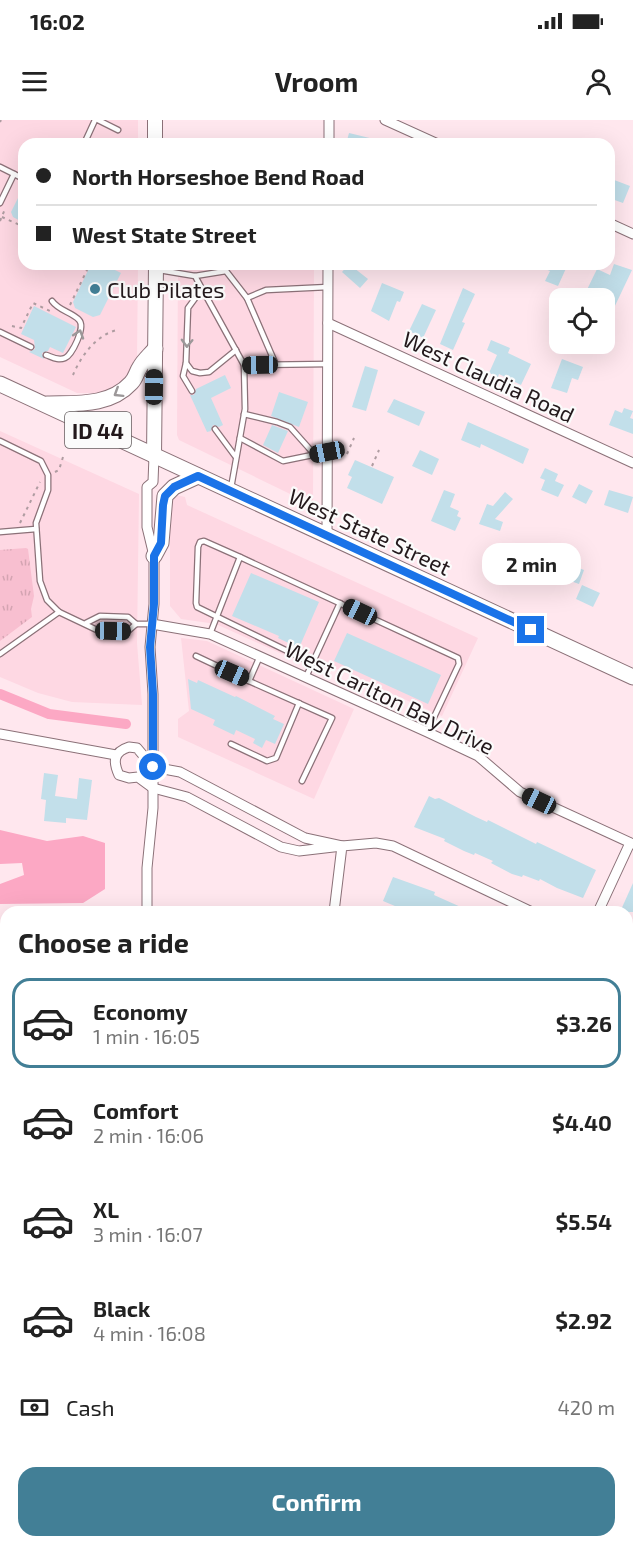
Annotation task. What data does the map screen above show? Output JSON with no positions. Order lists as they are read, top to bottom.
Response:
{
  "streets": {
    "main road": ["ID 44", "West State Street"],
    "street": ["West Claudia Road", "West Carlton Bay Drive"]
  },
  "crossings": [
    ["ID 44", "West State Street"]
  ],
  "places": ["Club Pilates"],
  "page": {
    "status": "16:02",
    "header": "Vroom",
    "banner": ["North Horseshoe Bend Road", "West State Street"],
    "bubble": "2 min",
    "heading": "Choose a ride",
    "list": [
      {
        "name": "Economy",
        "note": "1 min · 16:05",
        "value": "$3.26"
      },
      {
        "name": "Comfort",
        "note": "2 min · 16:06",
        "value": "$4.40"
      },
      {
        "name": "XL",
        "note": "3 min · 16:07",
        "value": "$5.54"
      },
      {
        "name": "Black",
        "note": "4 min · 16:08",
        "value": "$2.92"
      }
    ],
    "pay": ["Cash", "420 m"],
    "buttons": "Confirm"
  }
}
